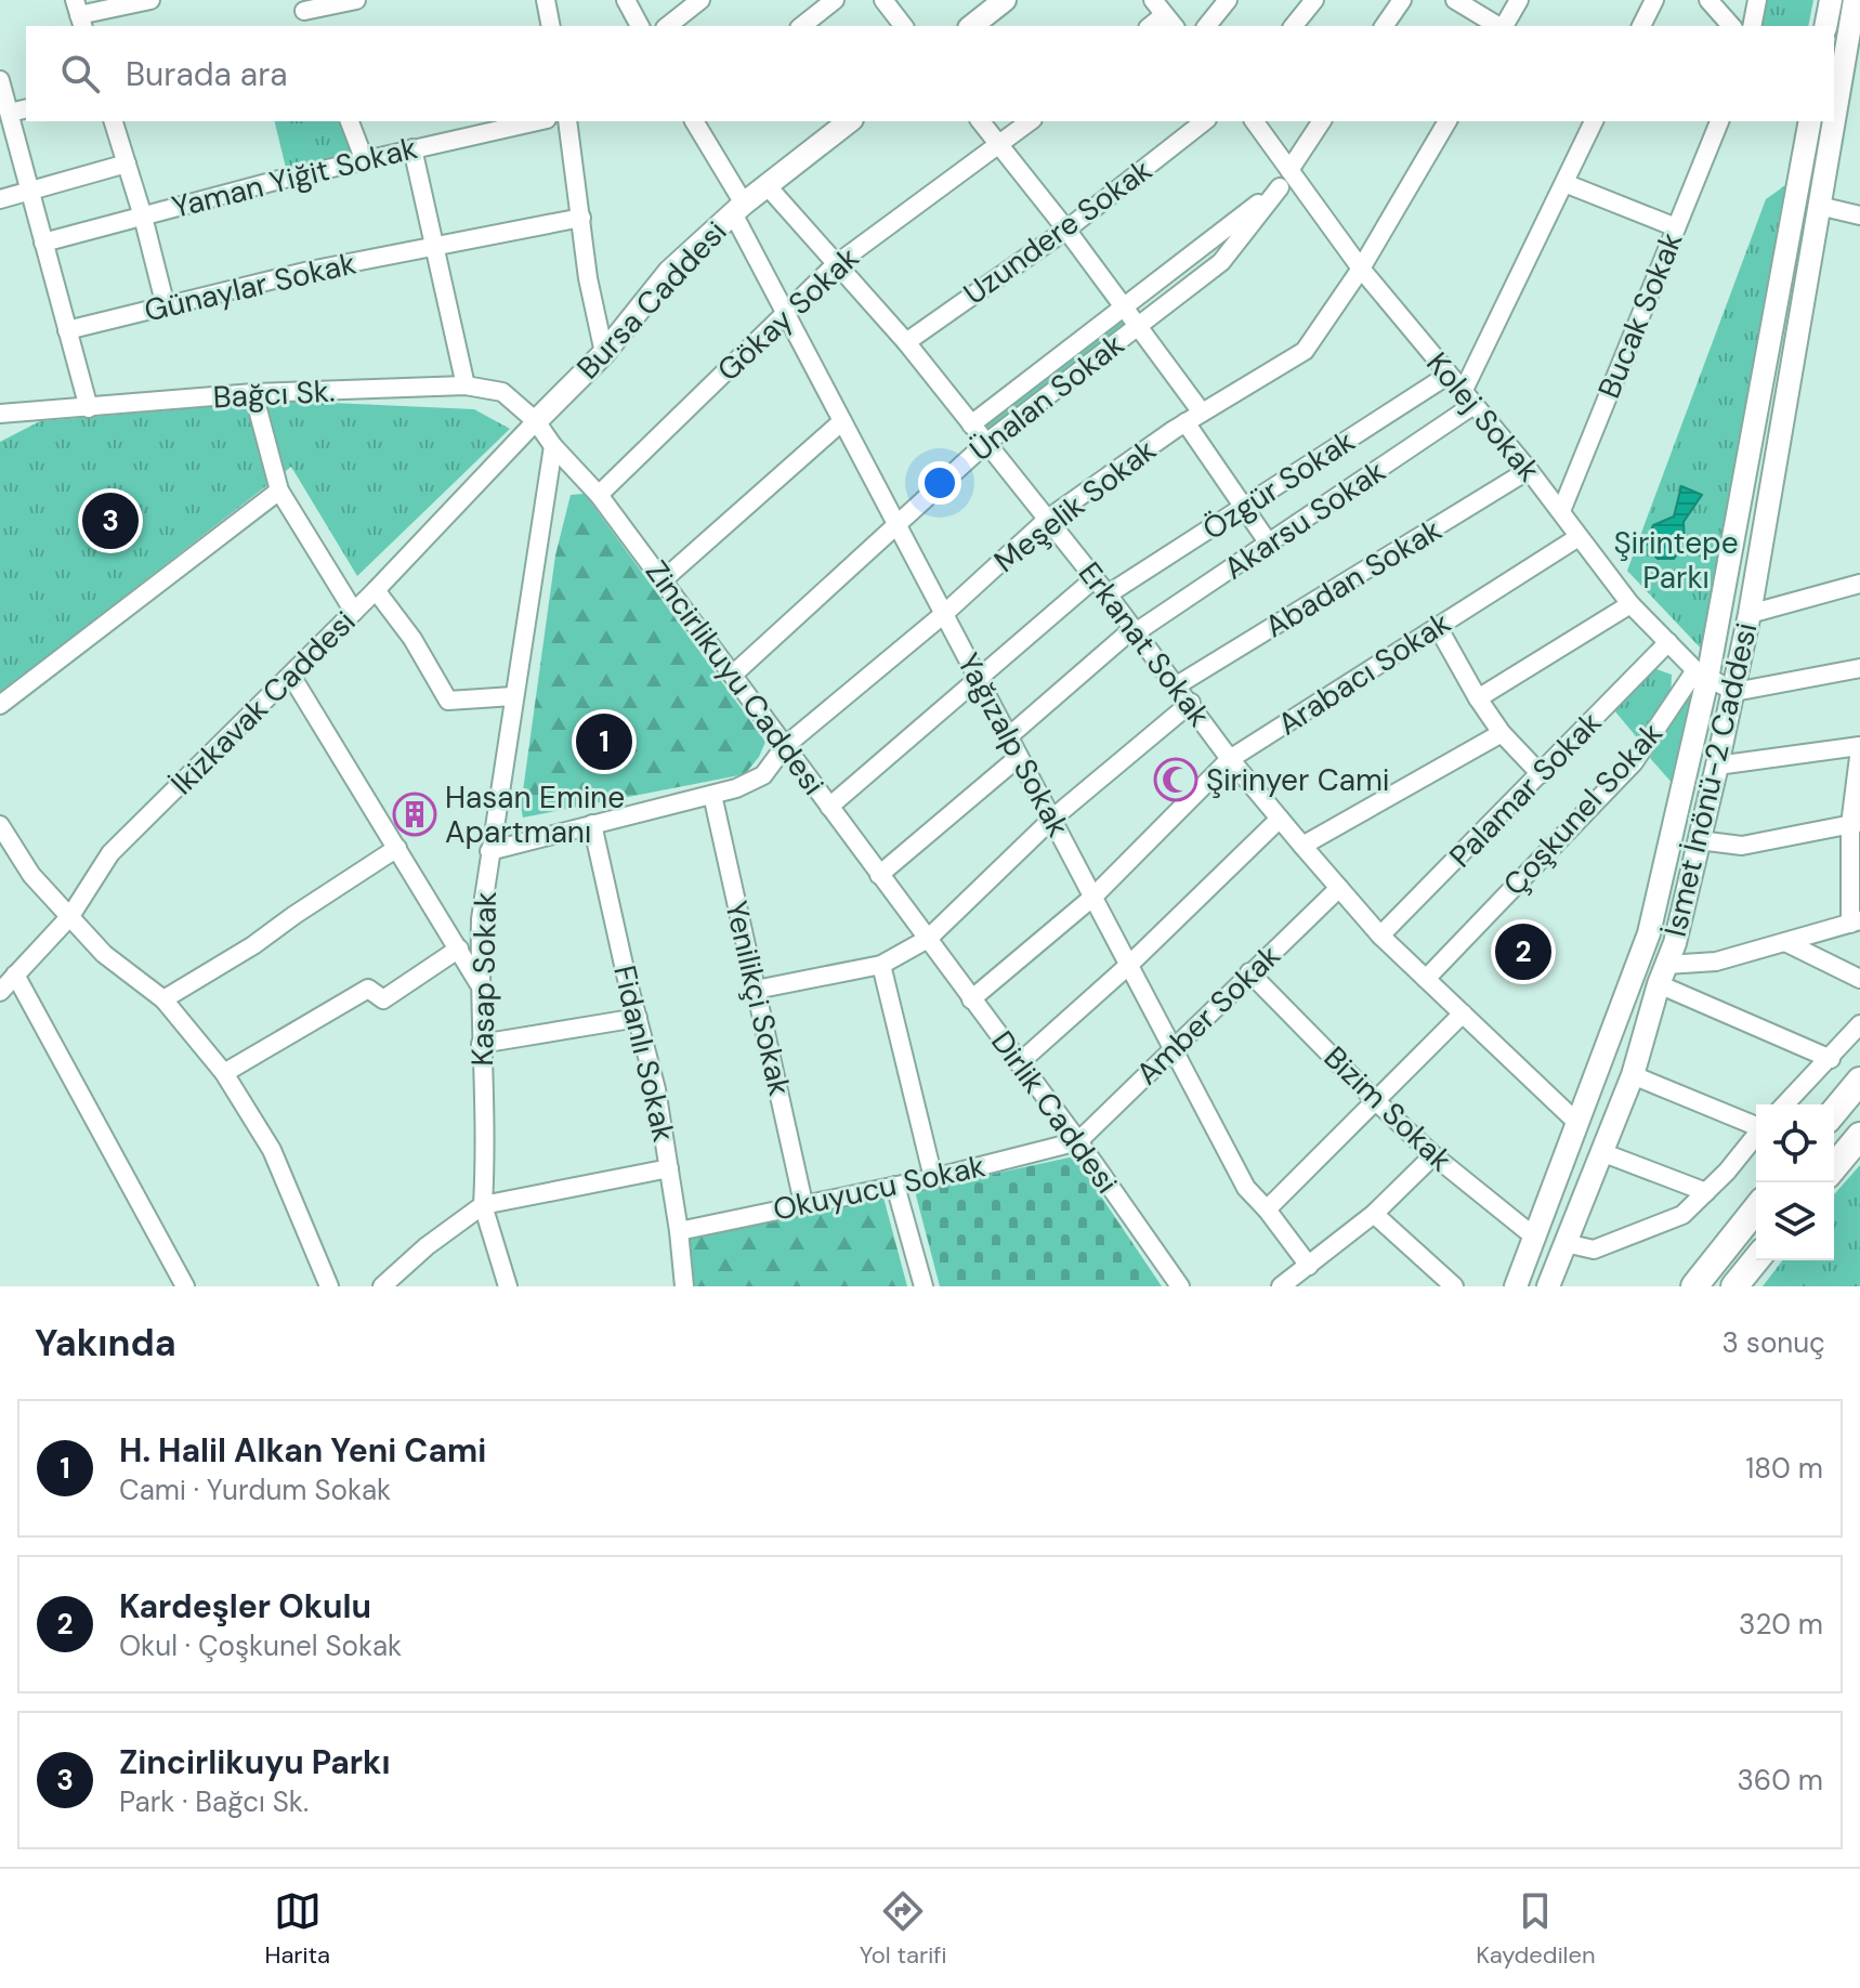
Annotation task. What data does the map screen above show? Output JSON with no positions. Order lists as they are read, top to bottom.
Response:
{
  "streets": {
    "main road": ["Bursa Caddesi", "İsmet İnönü-2 Caddesi"],
    "street": [
      "Yaman Yiğit Sokak",
      "Uzundere Sokak",
      "Günaylar Sokak",
      "Gökay Sokak",
      "Bucak Sokak",
      "Bağcı Sk.",
      "Ünalan Sokak",
      "Kolej Sokak",
      "Özgür Sokak",
      "Meşelik Sokak",
      "Akarsu Sokak",
      "Abadan Sokak",
      "Erkanat Sokak",
      "Arabacı Sokak",
      "Zincirlikuyu Caddesi",
      "İkizkavak Caddesi",
      "Yağızalp Sokak",
      "Palamar Sokak",
      "Çoşkunel Sokak",
      "Kasap Sokak",
      "Yenilikçi Sokak",
      "Amber Sokak",
      "Fidanlı Sokak",
      "Bizim Sokak",
      "Dirlik Caddesi",
      "Okuyucu Sokak"
    ]
  },
  "crossings": [
    ["Uzundere Sokak", "Erkanat Sokak"],
    ["Bursa Caddesi", "Bağcı Sk."],
    ["Bursa Caddesi", "Erkanat Sokak"],
    ["Bursa Caddesi", "Zincirlikuyu Caddesi"],
    ["Bursa Caddesi", "İkizkavak Caddesi"],
    ["Bursa Caddesi", "Yağızalp Sokak"],
    ["Gökay Sokak", "Erkanat Sokak"],
    ["Gökay Sokak", "Zincirlikuyu Caddesi"],
    ["Gökay Sokak", "Yağızalp Sokak"],
    ["Bucak Sokak", "Kolej Sokak"],
    ["Bağcı Sk.", "Zincirlikuyu Caddesi"],
    ["Bağcı Sk.", "İkizkavak Caddesi"],
    ["Ünalan Sokak", "Kolej Sokak"],
    ["Ünalan Sokak", "Erkanat Sokak"],
    ["Ünalan Sokak", "Zincirlikuyu Caddesi"],
    ["Ünalan Sokak", "Yağızalp Sokak"],
    ["Kolej Sokak", "Özgür Sokak"],
    ["Kolej Sokak", "Meşelik Sokak"],
    ["Kolej Sokak", "Akarsu Sokak"],
    ["Kolej Sokak", "Abadan Sokak"],
    ["Kolej Sokak", "Arabacı Sokak"],
    ["Kolej Sokak", "İsmet İnönü-2 Caddesi"],
    ["Kolej Sokak", "Palamar Sokak"],
    ["Kolej Sokak", "Çoşkunel Sokak"],
    ["Özgür Sokak", "Erkanat Sokak"],
    ["Meşelik Sokak", "Erkanat Sokak"],
    ["Meşelik Sokak", "Zincirlikuyu Caddesi"],
    ["Meşelik Sokak", "Yağızalp Sokak"],
    ["Meşelik Sokak", "Kasap Sokak"],
    ["Meşelik Sokak", "Yenilikçi Sokak"],
    ["Meşelik Sokak", "Fidanlı Sokak"],
    ["Akarsu Sokak", "Erkanat Sokak"],
    ["Akarsu Sokak", "Yağızalp Sokak"],
    ["Abadan Sokak", "Erkanat Sokak"],
    ["Erkanat Sokak", "Arabacı Sokak"],
    ["Erkanat Sokak", "İsmet İnönü-2 Caddesi"],
    ["Erkanat Sokak", "Palamar Sokak"],
    ["Erkanat Sokak", "Çoşkunel Sokak"],
    ["Erkanat Sokak", "Amber Sokak"],
    ["Arabacı Sokak", "Yağızalp Sokak"],
    ["Arabacı Sokak", "Dirlik Caddesi"],
    ["Zincirlikuyu Caddesi", "İkizkavak Caddesi"],
    ["Zincirlikuyu Caddesi", "Kasap Sokak"],
    ["Zincirlikuyu Caddesi", "Dirlik Caddesi"],
    ["Yağızalp Sokak", "Amber Sokak"],
    ["İsmet İnönü-2 Caddesi", "Çoşkunel Sokak"],
    ["İsmet İnönü-2 Caddesi", "Bizim Sokak"],
    ["Yenilikçi Sokak", "Okuyucu Sokak"],
    ["Amber Sokak", "Bizim Sokak"],
    ["Amber Sokak", "Dirlik Caddesi"],
    ["Amber Sokak", "Okuyucu Sokak"],
    ["Fidanlı Sokak", "Okuyucu Sokak"],
    ["Dirlik Caddesi", "Okuyucu Sokak"]
  ],
  "parks": ["Şirintepe Parkı"],
  "places": {
    "mosque": ["Şirinyer Cami"],
    "building": ["Hasan Emine Apartmanı"]
  },
  "page": {
    "search": "Burada ara",
    "pins": ["3", "1", "2"],
    "heading": ["Yakında", "3 sonuç"],
    "list": [
      {
        "mark": "1",
        "name": "H. Halil Alkan Yeni Cami",
        "note": "Cami · Yurdum Sokak",
        "value": "180 m"
      },
      {
        "mark": "2",
        "name": "Kardeşler Okulu",
        "note": "Okul · Çoşkunel Sokak",
        "value": "320 m"
      },
      {
        "mark": "3",
        "name": "Zincirlikuyu Parkı",
        "note": "Park · Bağcı Sk.",
        "value": "360 m"
      }
    ],
    "nav": ["Harita", "Yol tarifi", "Kaydedilen"]
  }
}
